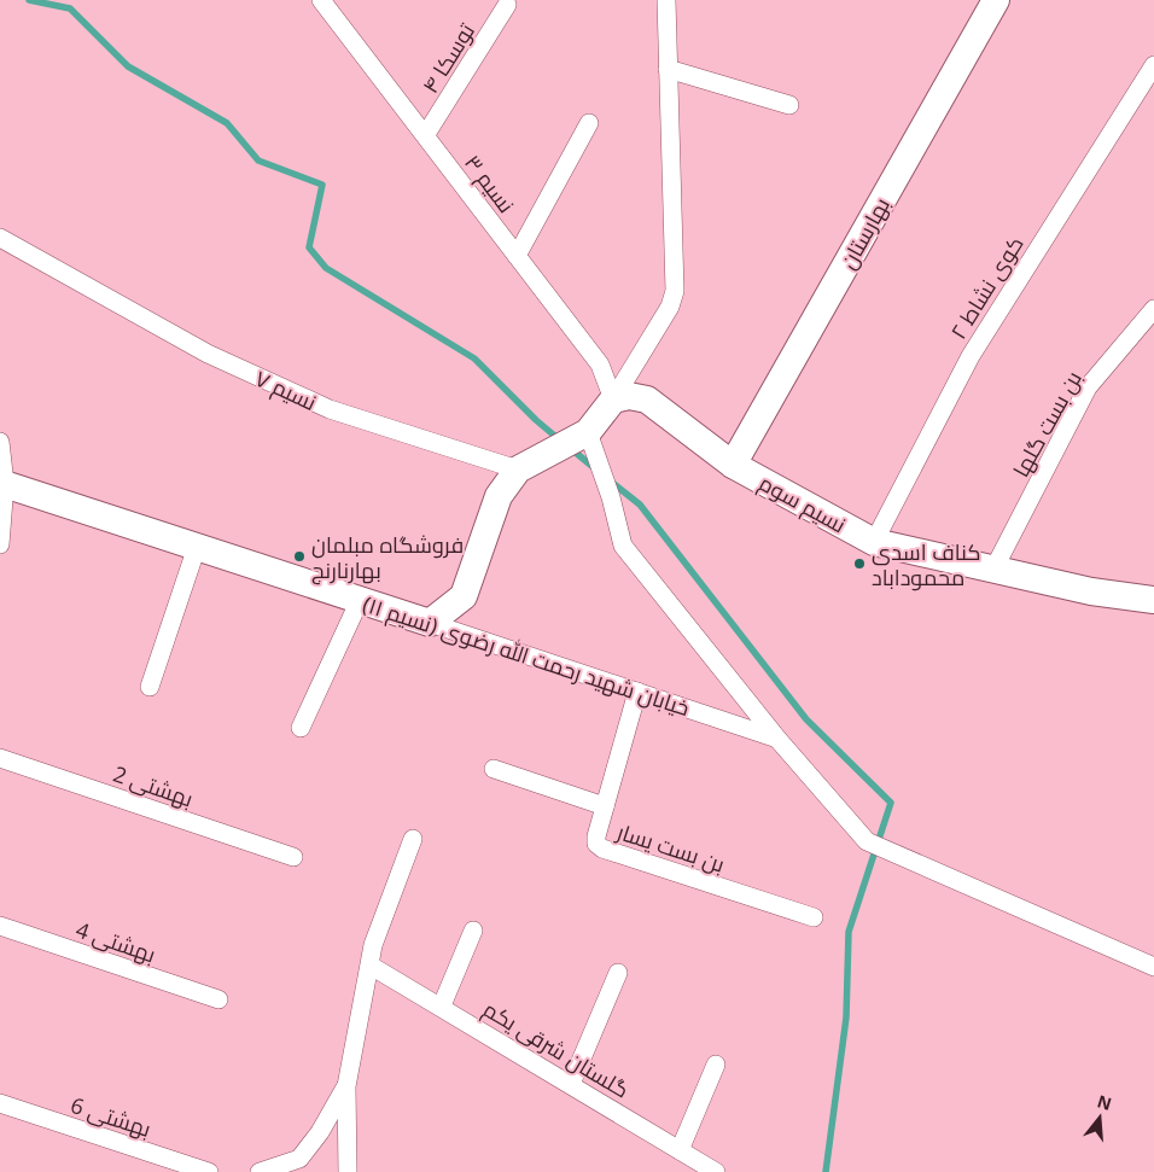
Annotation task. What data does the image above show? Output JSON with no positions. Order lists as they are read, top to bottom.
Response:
{
  "streets": {
    "street": [
      "توسکا ۴",
      "نسیم ۳",
      "بهارستان",
      "کوی نشاط ۲",
      "نسیم ۷",
      "بن بست گلها",
      "نسیم سوم",
      "خیابان شهید رحمت الله رضوی (نسیم ۱۱)",
      "بهشتی 2",
      "بن بست یسار",
      "بهشتی 4",
      "گلستان شرقی یکم",
      "بهشتی 6"
    ]
  },
  "crossings": [
    ["توسکا ۴", "نسیم ۳"],
    ["نسیم ۳", "نسیم سوم"],
    ["بهارستان", "نسیم سوم"],
    ["کوی نشاط ۲", "نسیم سوم"],
    ["بن بست گلها", "نسیم سوم"],
    ["خیابان شهید رحمت الله رضوی (نسیم ۱۱)", "بن بست یسار"]
  ],
  "places": ["فروشگاه مبلمان بهارنارنج", "کناف اسدی محموداباد"],
  "north": "top"
}
